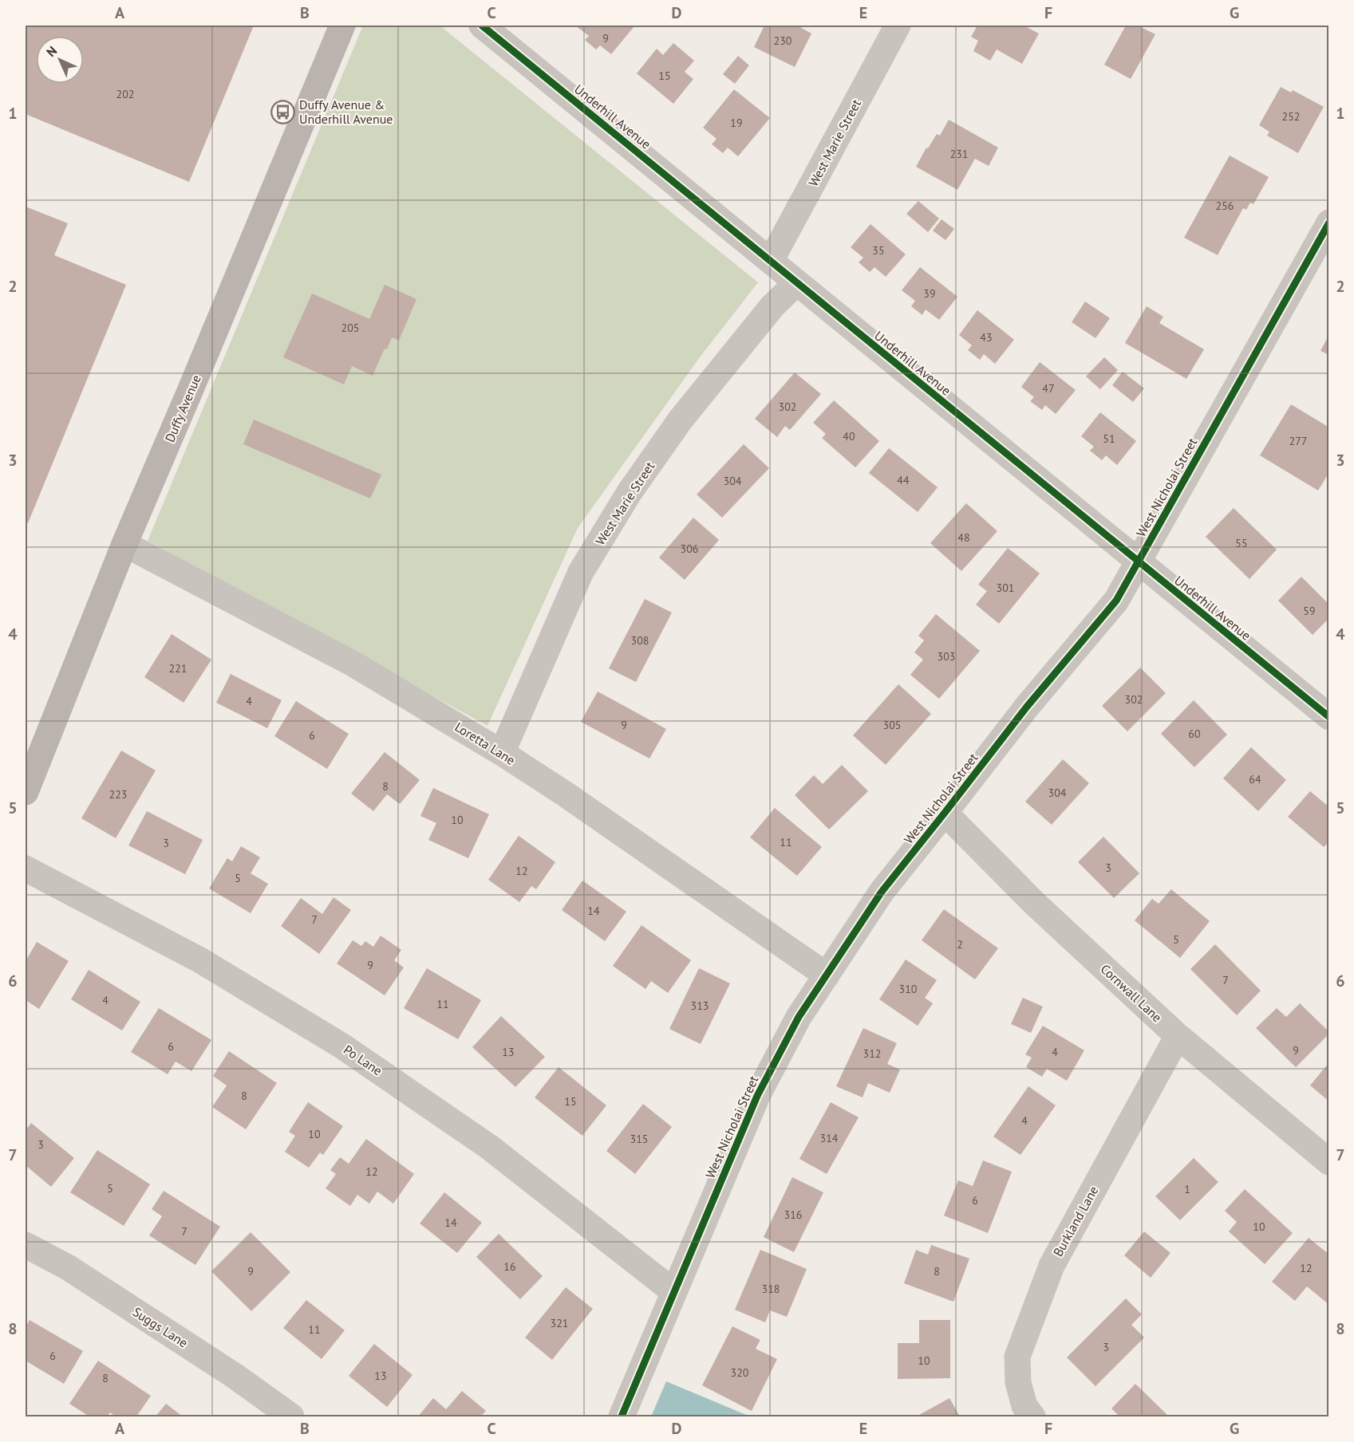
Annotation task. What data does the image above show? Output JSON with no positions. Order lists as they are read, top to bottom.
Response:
{
  "streets": {
    "street": [
      "Underhill Avenue",
      "West Marie Street",
      "Duffy Avenue",
      "West Nicholai Street",
      "Loretta Lane",
      "Cornwall Lane",
      "Po Lane",
      "Burkland Lane",
      "Suggs Lane"
    ]
  },
  "crossings": [
    ["Underhill Avenue", "West Marie Street"],
    ["Underhill Avenue", "West Nicholai Street"],
    ["West Marie Street", "Loretta Lane"],
    ["Duffy Avenue", "Loretta Lane"],
    ["West Nicholai Street", "Loretta Lane"],
    ["West Nicholai Street", "Cornwall Lane"],
    ["West Nicholai Street", "Po Lane"],
    ["Cornwall Lane", "Burkland Lane"]
  ],
  "places": {
    "bus stop": ["Duffy Avenue & Underhill Avenue"]
  },
  "house_numbers": [
    "9",
    "230",
    "15",
    "202",
    "252",
    "19",
    "231",
    "256",
    "35",
    "39",
    "205",
    "43",
    "47",
    "302",
    "40",
    "51",
    "277",
    "44",
    "304",
    "48",
    "55",
    "306",
    "301",
    "59",
    "308",
    "303",
    "221",
    "302",
    "4",
    "9",
    "305",
    "60",
    "6",
    "64",
    "8",
    "304",
    "223",
    "10",
    "11",
    "3",
    "3",
    "12",
    "5",
    "14",
    "7",
    "5",
    "2",
    "9",
    "7",
    "310",
    "4",
    "11",
    "313",
    "6",
    "9",
    "13",
    "4",
    "312",
    "8",
    "15",
    "4",
    "10",
    "314",
    "315",
    "3",
    "12",
    "5",
    "1",
    "6",
    "316",
    "14",
    "10",
    "7",
    "16",
    "12",
    "9",
    "8",
    "318",
    "321",
    "11",
    "3",
    "6",
    "10",
    "320",
    "13",
    "8"
  ],
  "north": "top left",
  "grid": {
    "columns": [
      "A",
      "B",
      "C",
      "D",
      "E",
      "F",
      "G"
    ],
    "rows": [
      "1",
      "2",
      "3",
      "4",
      "5",
      "6",
      "7",
      "8"
    ]
  }
}
